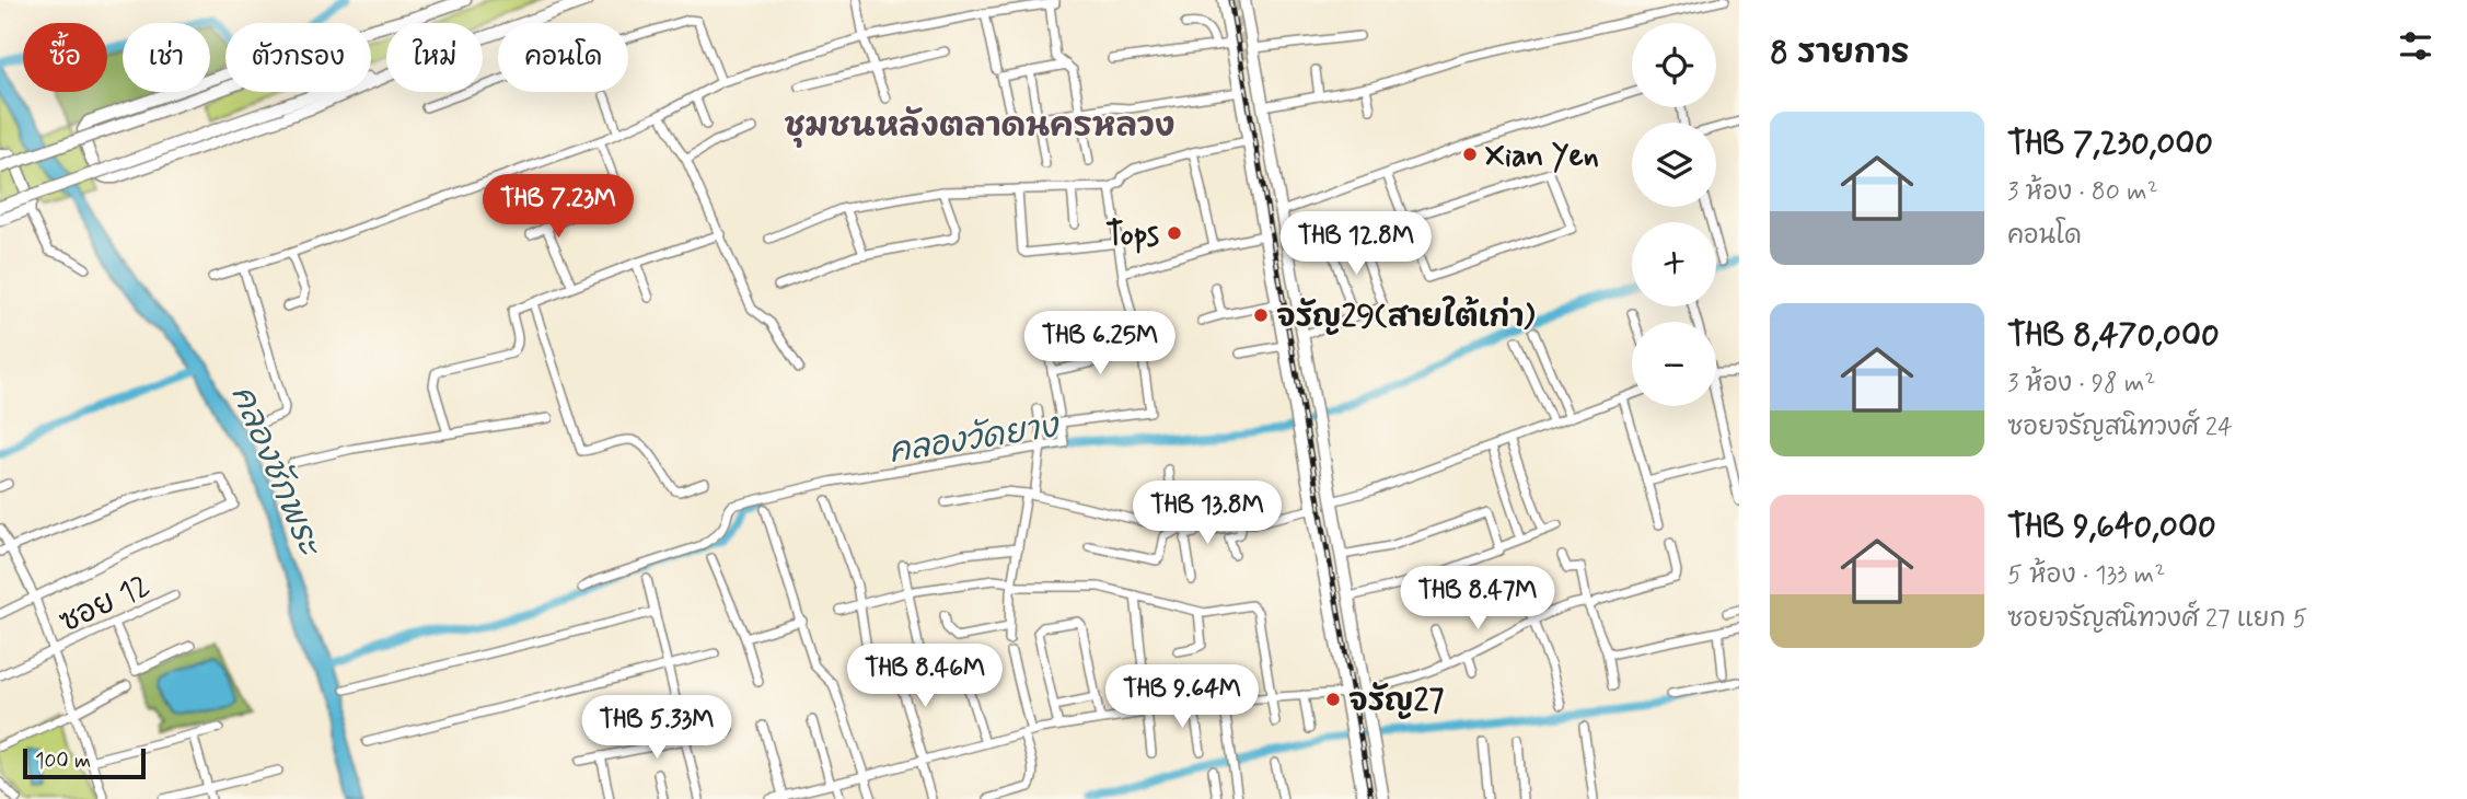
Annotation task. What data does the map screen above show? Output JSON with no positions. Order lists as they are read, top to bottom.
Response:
{
  "streets": {
    "street": ["ซอย 12"]
  },
  "districts": ["ชุมชนหลังตลาดนครหลวง"],
  "water": ["คลองวัดยาง", "คลองชักพระ"],
  "places": [
    "Xian Yen",
    "Tops",
    "จรัญ29(สายใต้เก่า)",
    "จรัญ27"
  ],
  "scale_bar": "100 m",
  "page": {
    "heading": "8 รายการ",
    "map_buttons": ["+", "−"],
    "chip": [
      "ซื้อ",
      "เช่า",
      "ตัวกรอง",
      "ใหม่",
      "คอนโด"
    ],
    "list": [
      {
        "name": "THB 7,230,000",
        "note": "3 ห้อง · 80 m² · คอนโด"
      },
      {
        "name": "THB 8,470,000",
        "note": "3 ห้อง · 98 m² · ซอยจรัญสนิทวงศ์ 24"
      },
      {
        "name": "THB 9,640,000",
        "note": "5 ห้อง · 133 m² · ซอยจรัญสนิทวงศ์ 27 แยก 5"
      }
    ],
    "price": [
      "THB 7.23M",
      "THB 12.8M",
      "THB 6.25M",
      "THB 13.8M",
      "THB 8.47M",
      "THB 8.46M",
      "THB 9.64M",
      "THB 5.33M"
    ],
    "scale": "100 m"
  }
}
